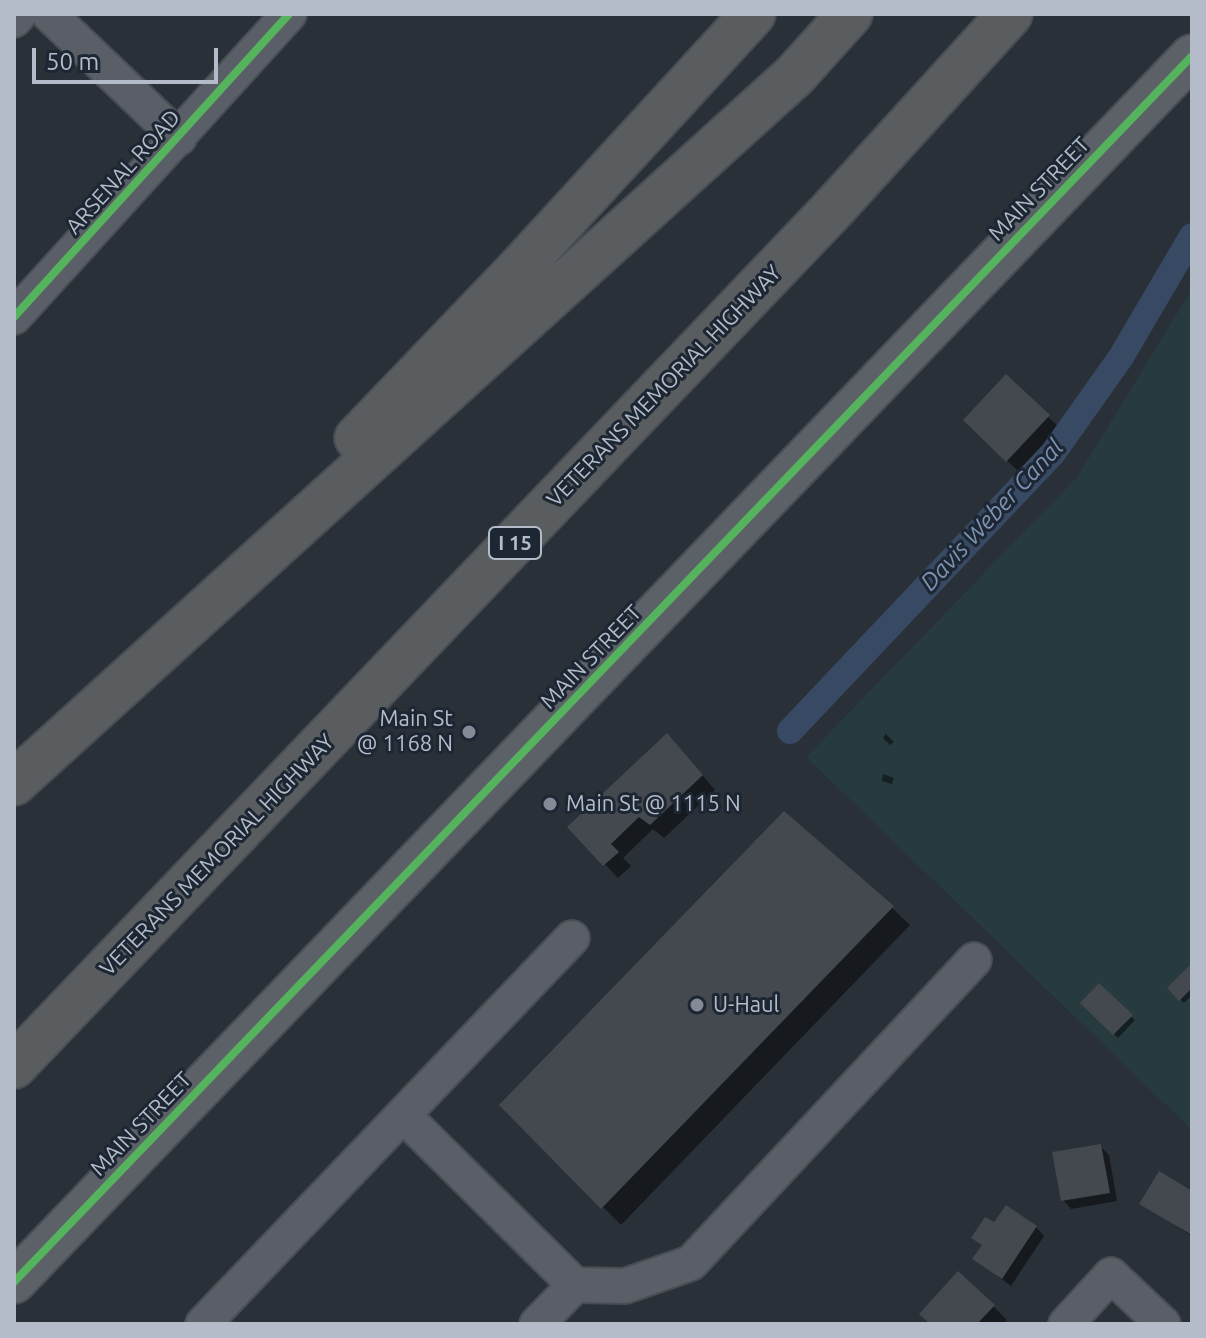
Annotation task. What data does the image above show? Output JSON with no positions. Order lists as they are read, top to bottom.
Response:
{
  "streets": {
    "highway": ["VETERANS MEMORIAL HIGHWAY", "I 15"],
    "main road": ["MAIN STREET"],
    "street": ["ARSENAL ROAD"]
  },
  "water": ["Davis Weber Canal"],
  "places": ["Main St @ 1168 N", "Main St @ 1115 N", "U-Haul"],
  "scale_bar": "50 m"
}
